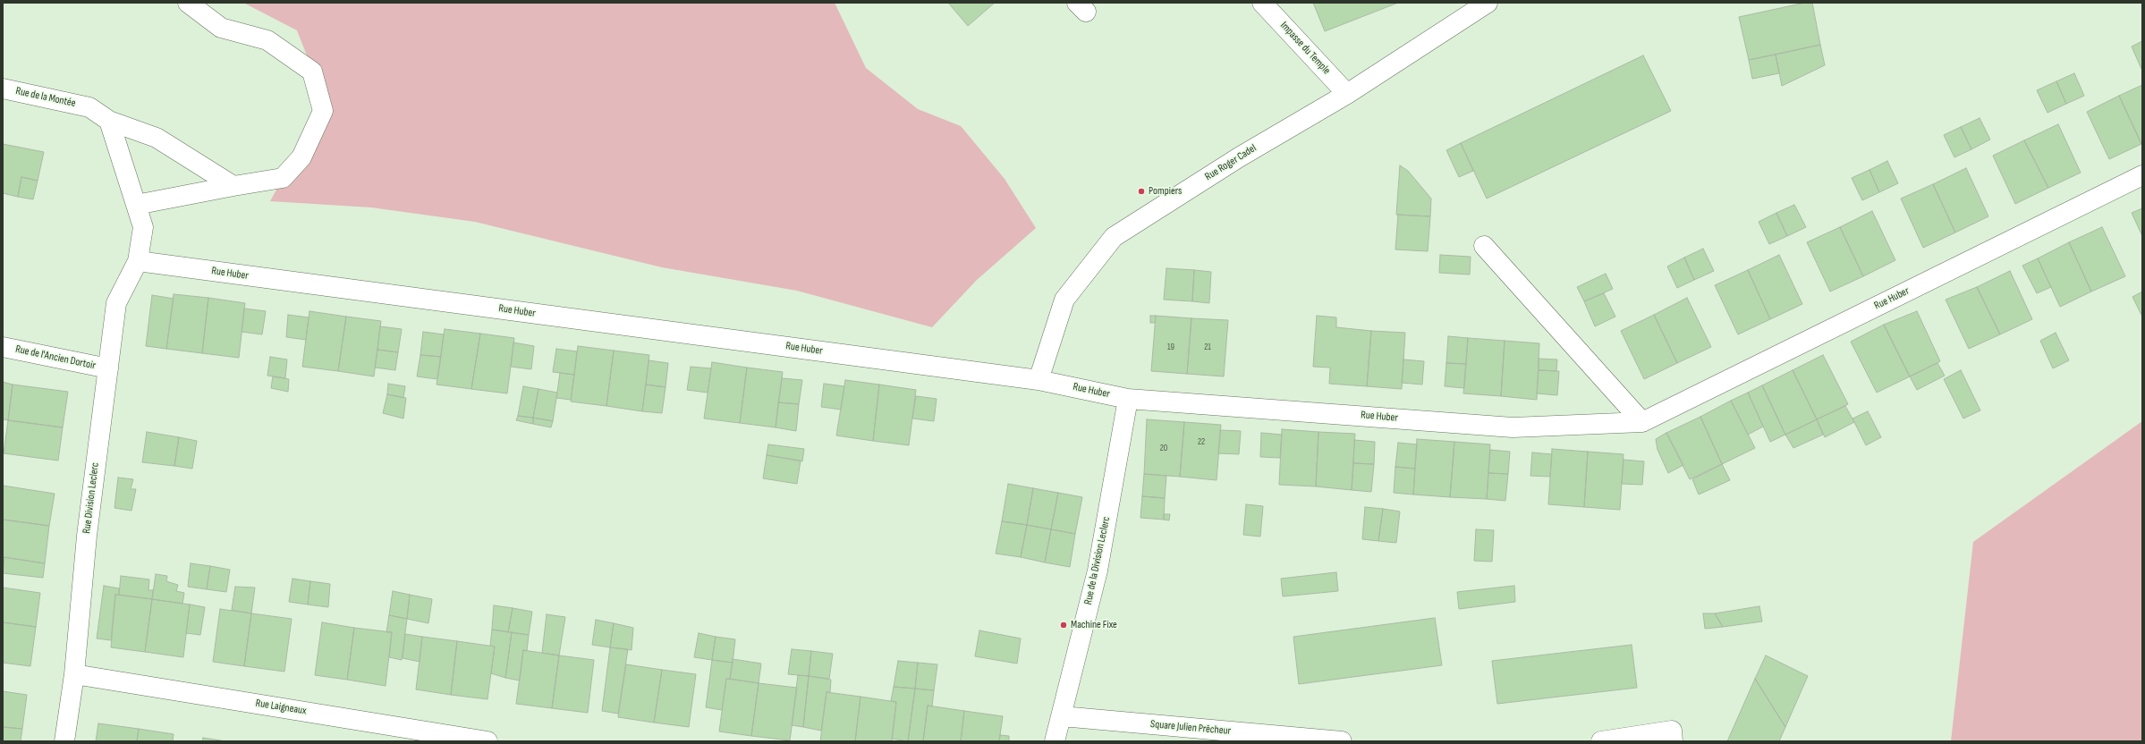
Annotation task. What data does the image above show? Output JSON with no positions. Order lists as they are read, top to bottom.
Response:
{
  "streets": {
    "street": [
      "Impasse du Temple",
      "Rue de la Montée",
      "Rue Roger Cadel",
      "Rue Huber",
      "Rue de l'Ancien Dortoir",
      "Rue Division Leclerc",
      "Rue de la Division Leclerc",
      "Rue Laigneaux",
      "Square Julien Prêcheur"
    ]
  },
  "crossings": [
    ["Impasse du Temple", "Rue Roger Cadel"],
    ["Rue Roger Cadel", "Rue Huber"],
    ["Rue Huber", "Rue Division Leclerc"],
    ["Rue Huber", "Rue de la Division Leclerc"],
    ["Rue de l'Ancien Dortoir", "Rue Division Leclerc"],
    ["Rue Division Leclerc", "Rue Laigneaux"],
    ["Rue de la Division Leclerc", "Square Julien Prêcheur"]
  ],
  "places": ["Pompiers", "Machine Fixe"],
  "house_numbers": [
    "19",
    "21",
    "22",
    "20"
  ]
}
